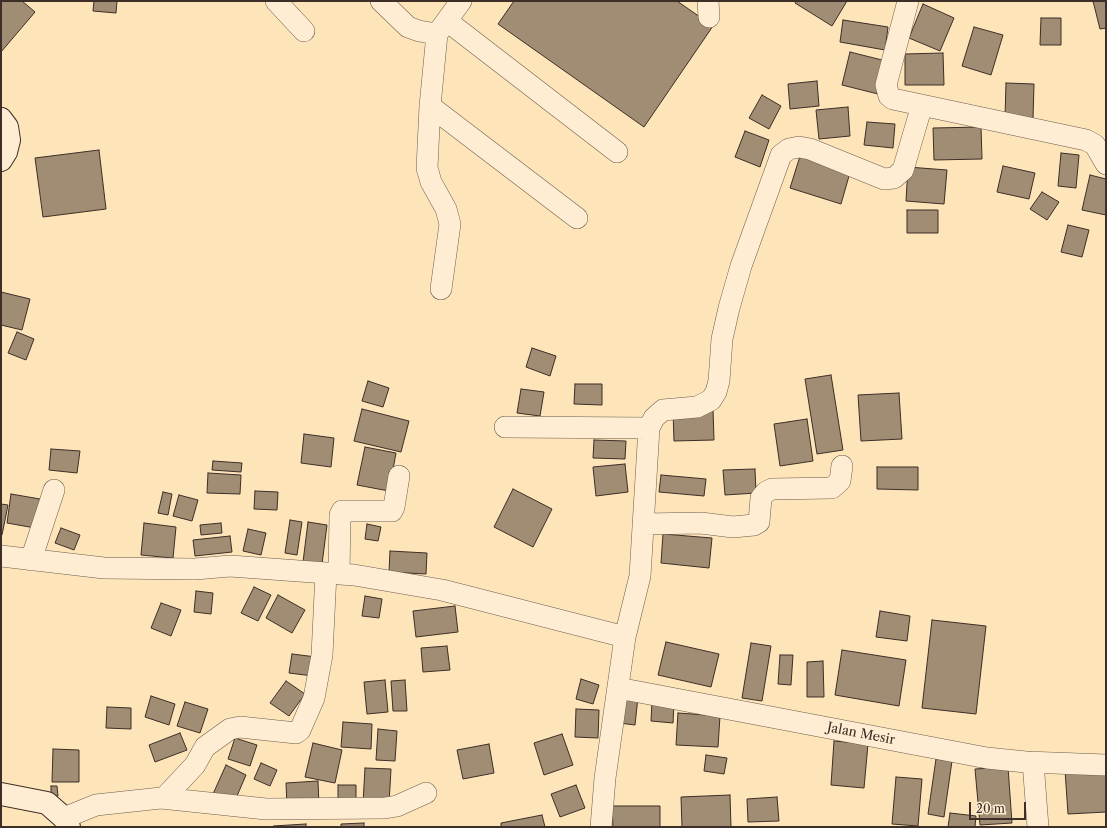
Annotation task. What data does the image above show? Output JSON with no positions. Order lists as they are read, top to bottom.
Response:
{
  "streets": {
    "street": ["Jalan Mesir"]
  },
  "scale_bar": "20 m"
}
